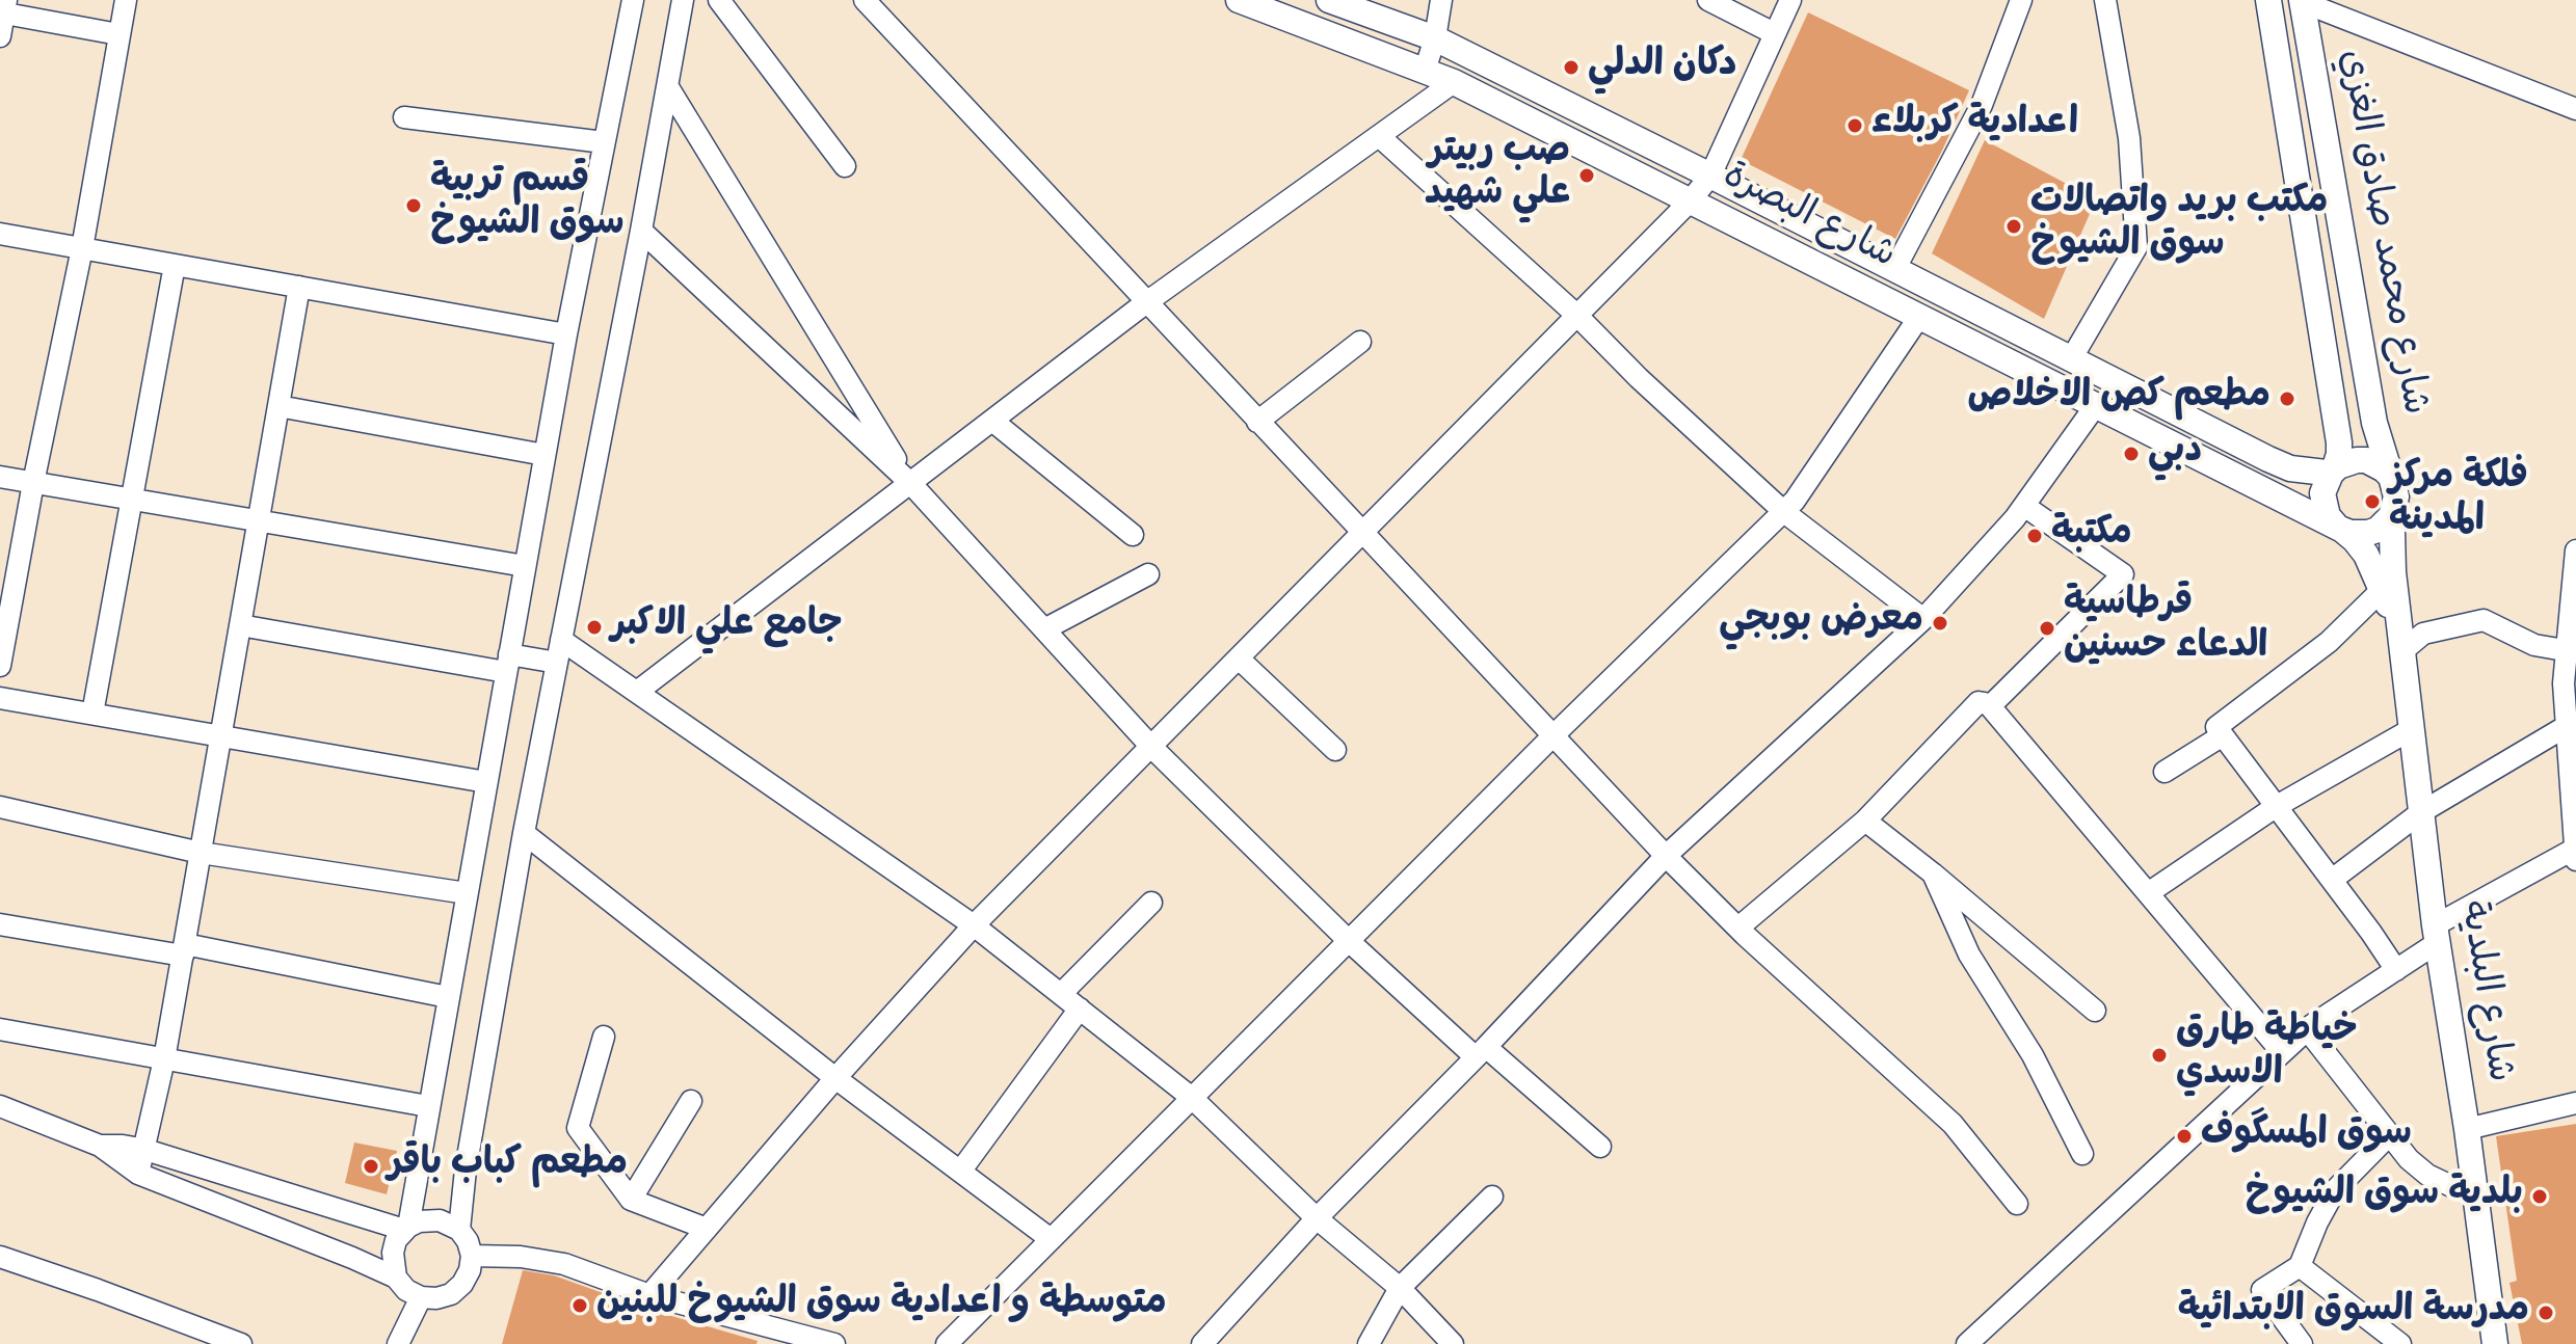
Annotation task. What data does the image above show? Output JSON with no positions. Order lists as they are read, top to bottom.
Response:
{
  "streets": {
    "main road": ["شارع البصرة", "شارع محمد صادق الغزي", "شارع البلدية"]
  },
  "crossings": [
    ["شارع البصرة", "شارع محمد صادق الغزي"],
    ["شارع البصرة", "شارع البلدية"],
    ["شارع محمد صادق الغزي", "شارع البلدية"]
  ],
  "places": [
    "دكان الدلي",
    "اعدادية كربلاء",
    "صب ربيتر علي شهيد",
    "قسم تربية سوق الشيوخ",
    "مكتب بريد واتصالات سوق الشيوخ",
    "مطعم كص الاخلاص",
    "دبي",
    "فلكة مركز المدينة",
    "مكتبة",
    "معرض بوبجي",
    "جامع علي الاكبر",
    "قرطاسية الدعاء حسنين",
    "خياطة طارق الاسدي",
    "سوق المسگوف",
    "مطعم كباب باقر",
    "بلدية سوق الشيوخ",
    "متوسطة و اعدادية سوق الشيوخ للبنين",
    "مدرسة السوق الابتدائية"
  ]
}
